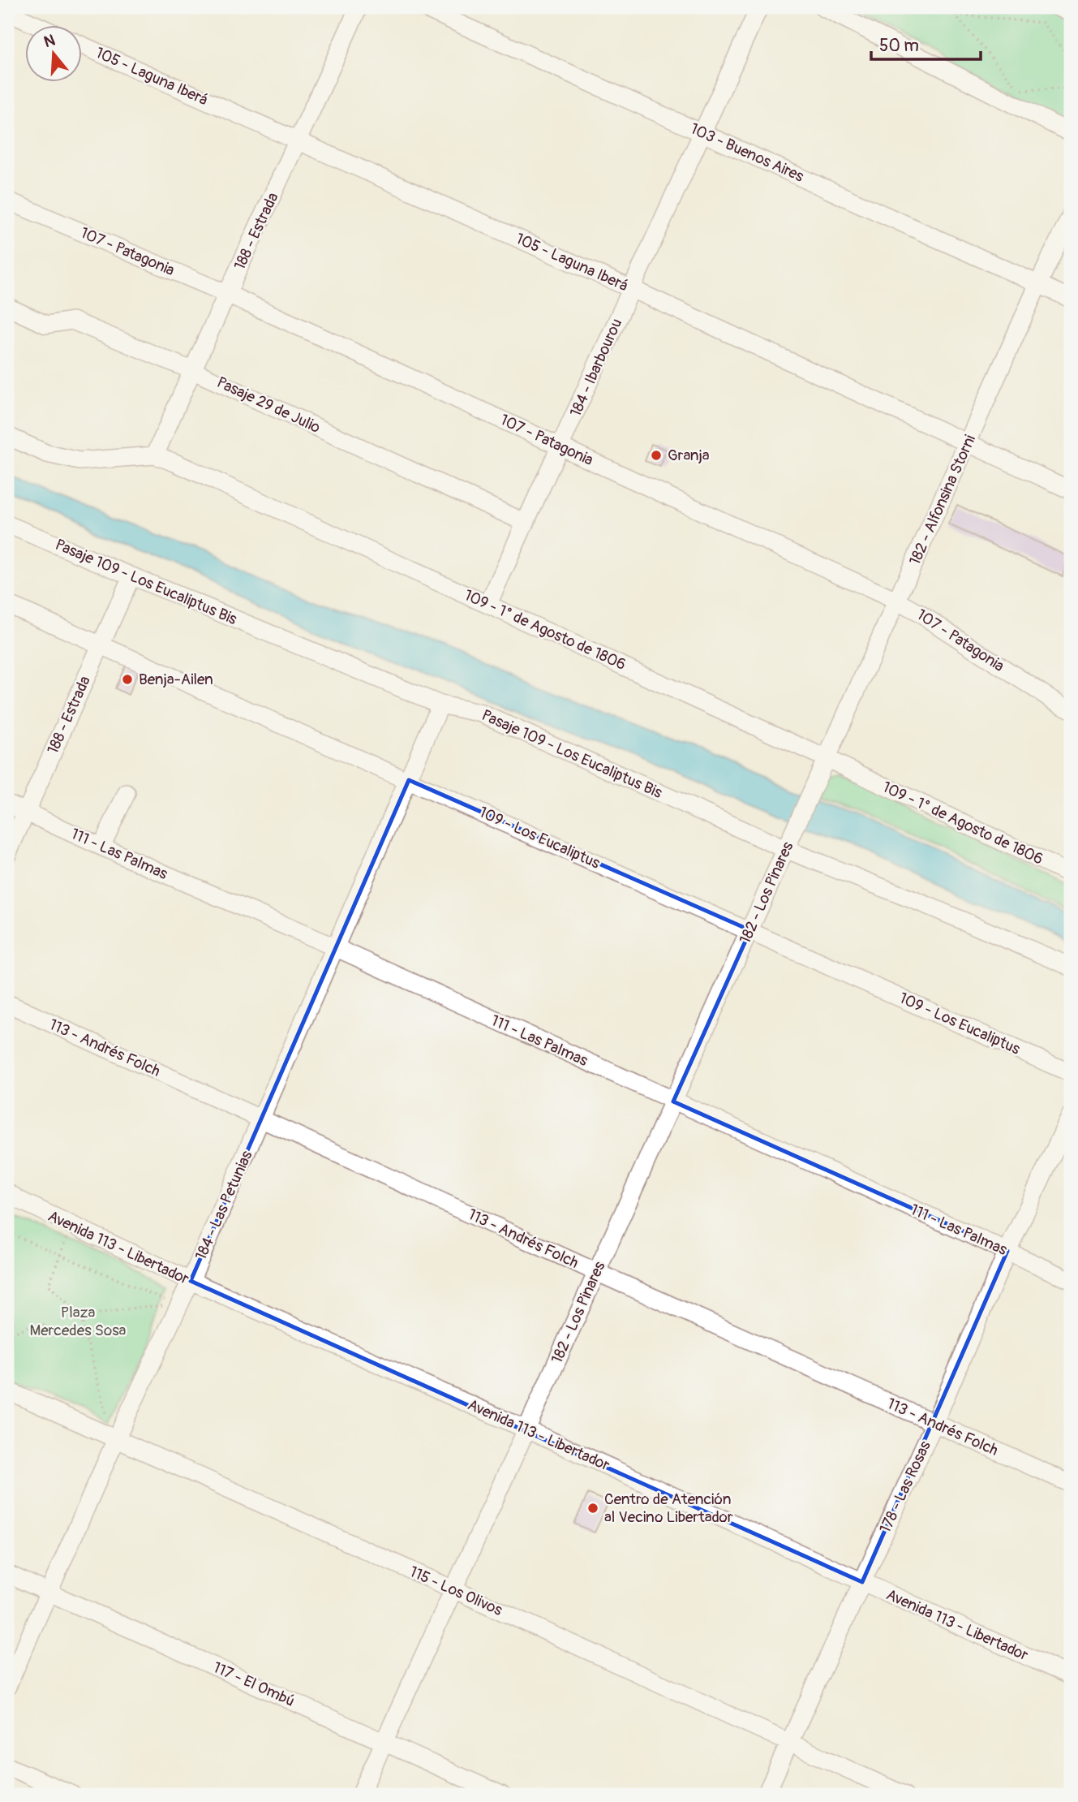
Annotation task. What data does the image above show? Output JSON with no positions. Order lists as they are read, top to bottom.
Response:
{
  "streets": {
    "street": [
      "105 - Laguna Iberá",
      "103 - Buenos Aires",
      "188 - Estrada",
      "107 - Patagonia",
      "184 - Ibarbourou",
      "Pasaje 29 de Julio",
      "182 - Alfonsina Storni",
      "Pasaje 109 - Los Eucaliptus Bis",
      "109 - 1° de Agosto de 1806",
      "109 - Los Eucaliptus",
      "111 - Las Palmas",
      "182 - Los Pinares",
      "113 - Andrés Folch",
      "184 - Las Petunias",
      "Avenida 113 - Libertador",
      "178 - Las Rosas",
      "115 - Los Olivos",
      "117 - El Ombú"
    ]
  },
  "crossings": [
    ["105 - Laguna Iberá", "188 - Estrada"],
    ["105 - Laguna Iberá", "184 - Ibarbourou"],
    ["105 - Laguna Iberá", "182 - Alfonsina Storni"],
    ["103 - Buenos Aires", "184 - Ibarbourou"],
    ["103 - Buenos Aires", "182 - Alfonsina Storni"],
    ["188 - Estrada", "107 - Patagonia"],
    ["188 - Estrada", "Pasaje 29 de Julio"],
    ["188 - Estrada", "Pasaje 109 - Los Eucaliptus Bis"],
    ["188 - Estrada", "109 - 1° de Agosto de 1806"],
    ["188 - Estrada", "109 - Los Eucaliptus"],
    ["188 - Estrada", "111 - Las Palmas"],
    ["107 - Patagonia", "184 - Ibarbourou"],
    ["107 - Patagonia", "182 - Alfonsina Storni"],
    ["184 - Ibarbourou", "Pasaje 29 de Julio"],
    ["184 - Ibarbourou", "109 - 1° de Agosto de 1806"],
    ["182 - Alfonsina Storni", "109 - 1° de Agosto de 1806"],
    ["182 - Alfonsina Storni", "182 - Los Pinares"],
    ["Pasaje 109 - Los Eucaliptus Bis", "182 - Los Pinares"],
    ["Pasaje 109 - Los Eucaliptus Bis", "184 - Las Petunias"],
    ["109 - Los Eucaliptus", "182 - Los Pinares"],
    ["109 - Los Eucaliptus", "184 - Las Petunias"],
    ["111 - Las Palmas", "182 - Los Pinares"],
    ["111 - Las Palmas", "184 - Las Petunias"],
    ["111 - Las Palmas", "178 - Las Rosas"],
    ["182 - Los Pinares", "113 - Andrés Folch"],
    ["182 - Los Pinares", "Avenida 113 - Libertador"],
    ["182 - Los Pinares", "115 - Los Olivos"],
    ["182 - Los Pinares", "117 - El Ombú"],
    ["113 - Andrés Folch", "184 - Las Petunias"],
    ["113 - Andrés Folch", "178 - Las Rosas"],
    ["184 - Las Petunias", "Avenida 113 - Libertador"],
    ["184 - Las Petunias", "115 - Los Olivos"],
    ["184 - Las Petunias", "117 - El Ombú"],
    ["Avenida 113 - Libertador", "178 - Las Rosas"],
    ["178 - Las Rosas", "115 - Los Olivos"]
  ],
  "parks": ["Plaza Mercedes Sosa"],
  "places": ["Granja", "Benja-Ailen", "Centro de Atención al Vecino Libertador"],
  "scale_bar": "50 m",
  "north": "top"
}
